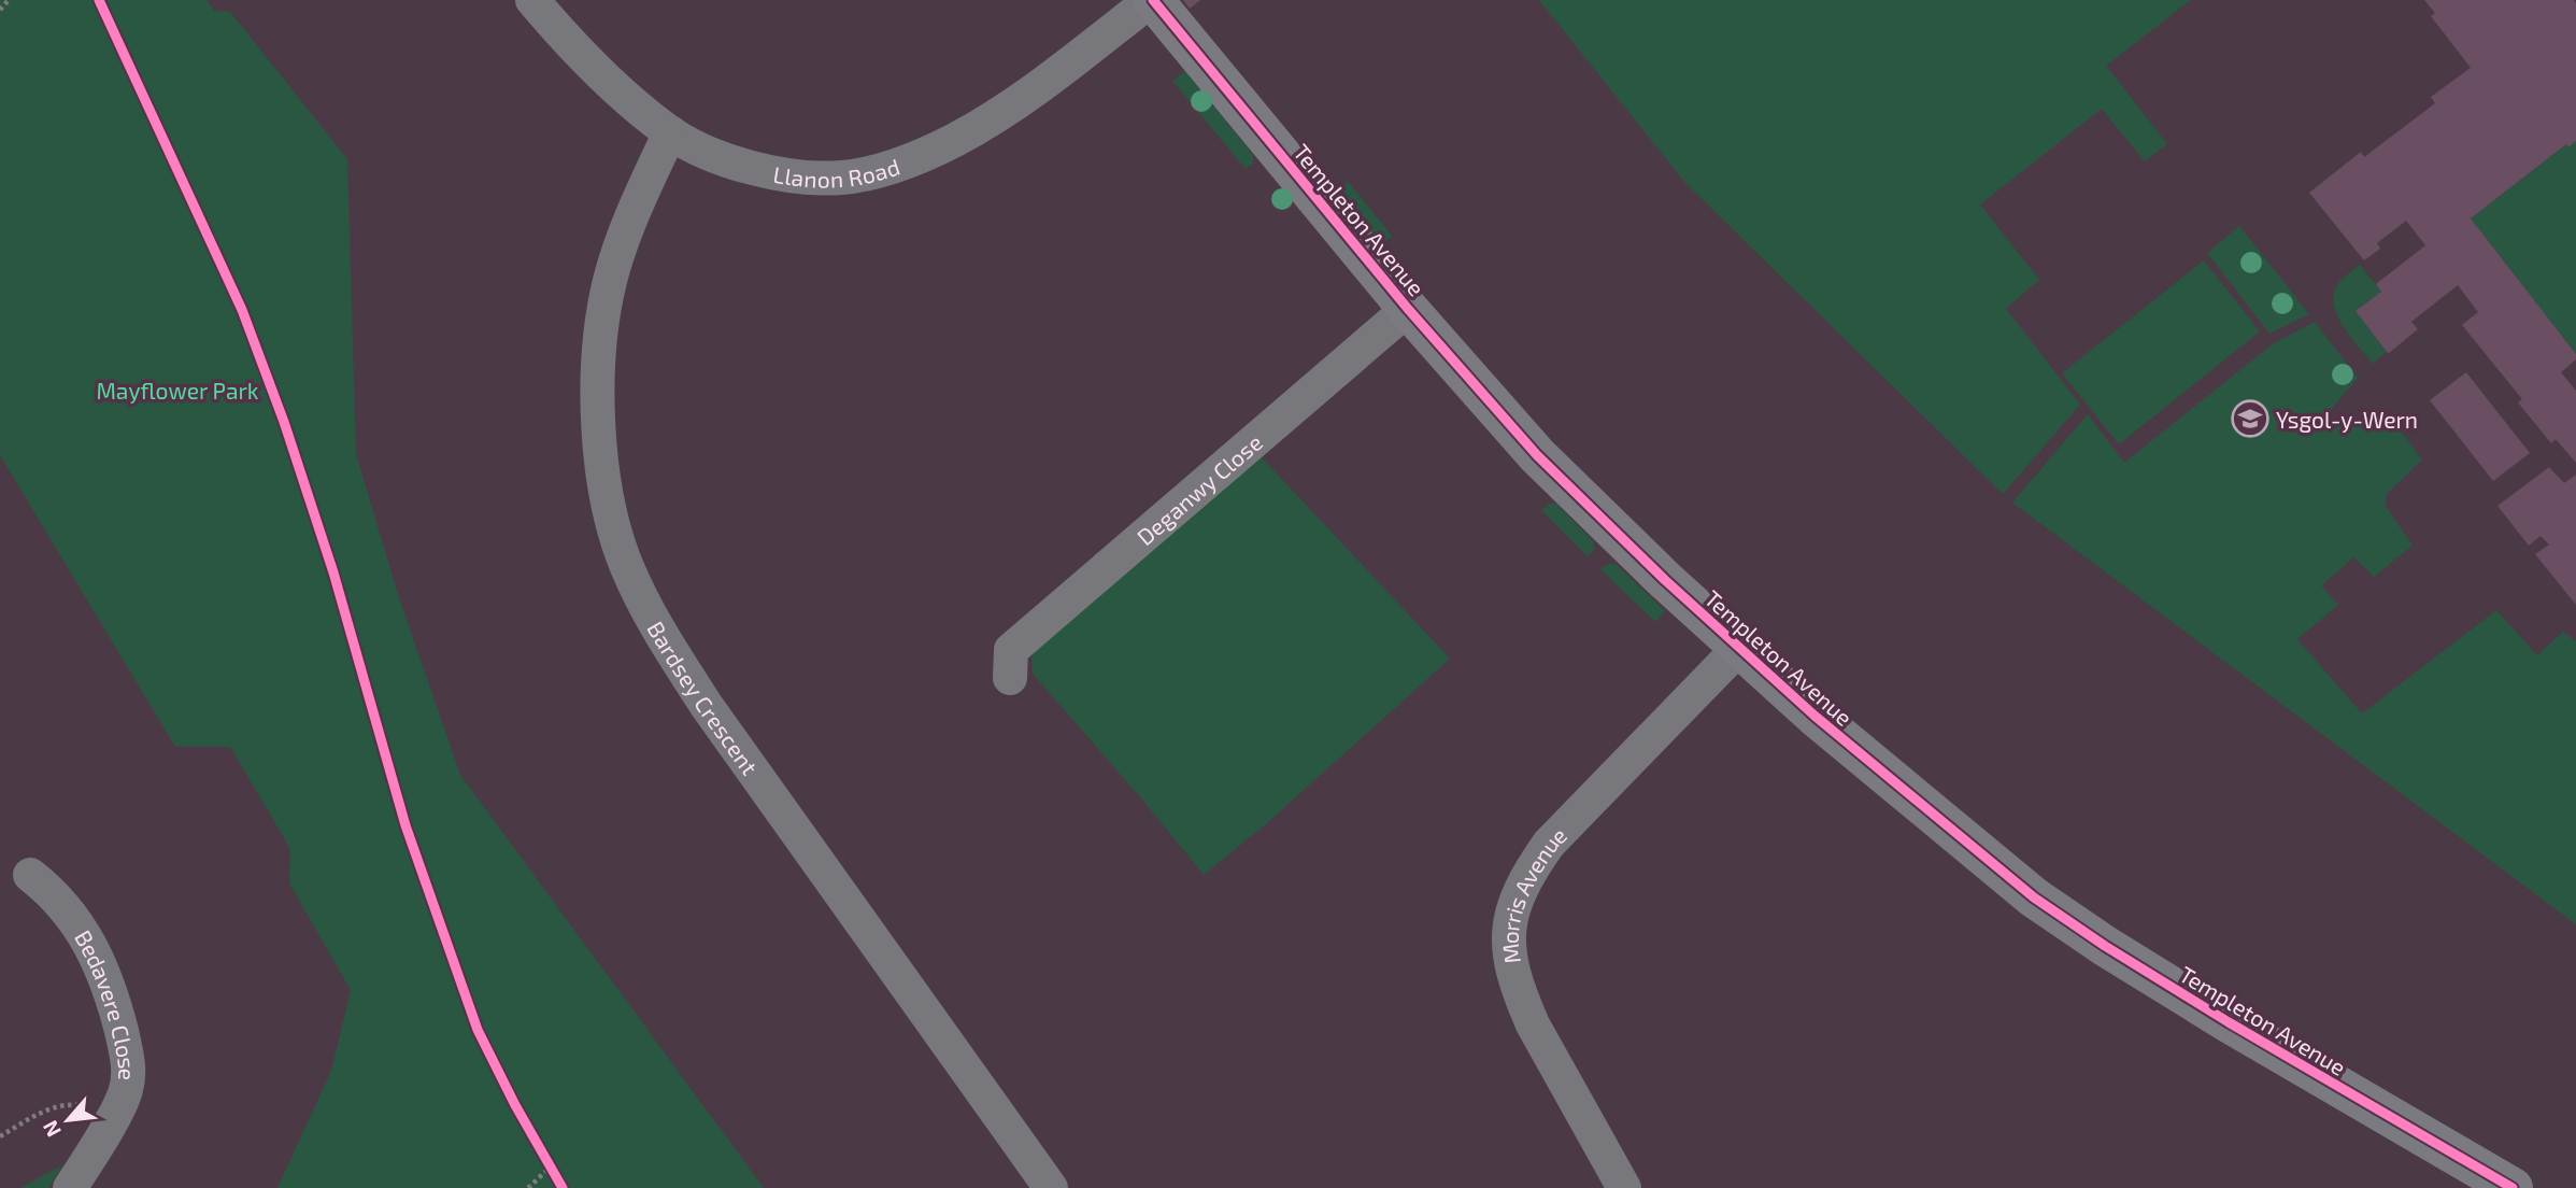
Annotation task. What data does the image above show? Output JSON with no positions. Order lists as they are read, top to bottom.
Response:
{
  "streets": {
    "street": [
      "Llanon Road",
      "Templeton Avenue",
      "Deganwy Close",
      "Bardsey Crescent",
      "Morris Avenue",
      "Bedavere Close"
    ]
  },
  "crossings": [
    ["Llanon Road", "Templeton Avenue"],
    ["Llanon Road", "Bardsey Crescent"],
    ["Templeton Avenue", "Deganwy Close"],
    ["Templeton Avenue", "Morris Avenue"]
  ],
  "parks": ["Mayflower Park"],
  "places": {
    "school or university": ["Ysgol-y-Wern"]
  },
  "north": "bottom left"
}
